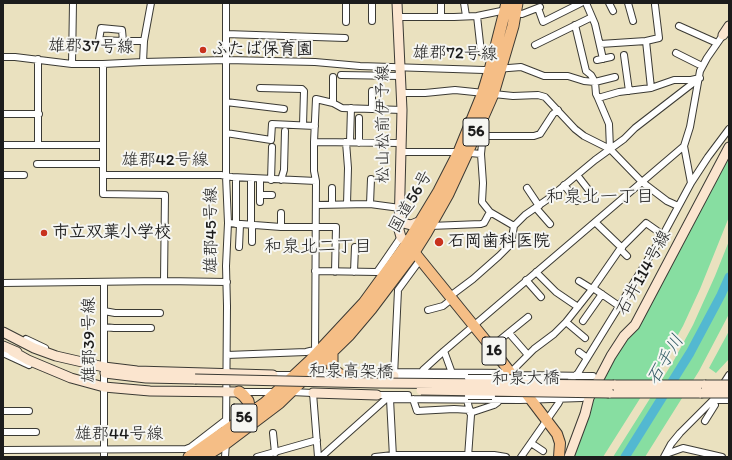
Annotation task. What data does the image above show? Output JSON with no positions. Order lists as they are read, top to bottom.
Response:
{
  "streets": {
    "highway": ["56", "国道56号"],
    "main road": ["16"],
    "street": [
      "雄郡37号線",
      "雄郡72号線",
      "松山松前伊予線",
      "雄郡42号線",
      "雄郡45号線",
      "石井114号線",
      "雄郡39号線",
      "和泉高架橋",
      "和泉大橋",
      "雄郡44号線"
    ]
  },
  "crossings": [
    ["雄郡37号線", "雄郡72号線"],
    ["雄郡72号線", "松山松前伊予線"],
    ["雄郡72号線", "国道56号"],
    ["雄郡72号線", "雄郡45号線"],
    ["松山松前伊予線", "国道56号"],
    ["松山松前伊予線", "16"],
    ["雄郡42号線", "雄郡45号線"],
    ["国道56号", "雄郡45号線"],
    ["国道56号", "16"],
    ["雄郡45号線", "雄郡39号線"],
    ["雄郡45号線", "雄郡44号線"],
    ["雄郡39号線", "和泉高架橋"],
    ["雄郡39号線", "雄郡44号線"],
    ["和泉高架橋", "和泉大橋"]
  ],
  "districts": ["和泉北一丁目", "和泉北二丁目"],
  "water": ["石手川"],
  "places": ["ふたば保育園", "市立双葉小学校", "石岡歯科医院"]
}
